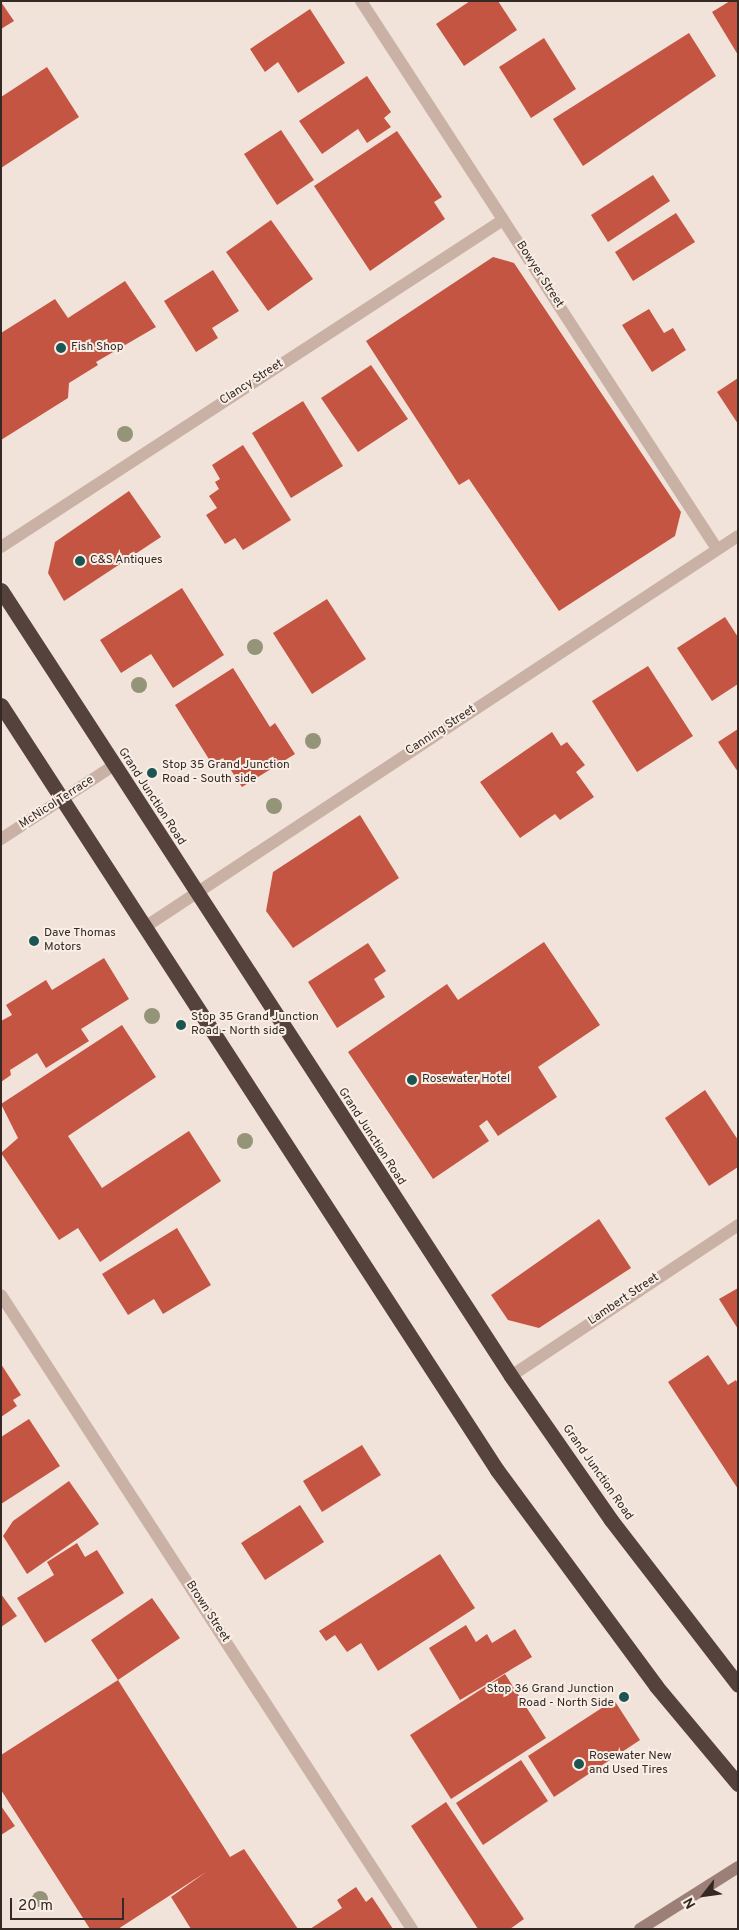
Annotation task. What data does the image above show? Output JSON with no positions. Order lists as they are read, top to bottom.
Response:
{
  "streets": {
    "highway": ["Grand Junction Road"],
    "street": [
      "Bowyer Street",
      "Clancy Street",
      "Canning Street",
      "McNicol Terrace",
      "Lambert Street",
      "Brown Street"
    ]
  },
  "crossings": [
    ["Bowyer Street", "Clancy Street"],
    ["Bowyer Street", "Canning Street"],
    ["Canning Street", "Grand Junction Road"],
    ["Grand Junction Road", "McNicol Terrace"],
    ["Grand Junction Road", "Lambert Street"]
  ],
  "places": [
    "Fish Shop",
    "C&S Antiques",
    "Stop 35 Grand Junction Road - South side",
    "Dave Thomas Motors",
    "Stop 35 Grand Junction Road - North side",
    "Rosewater Hotel",
    "Stop 36 Grand Junction Road - North Side",
    "Rosewater New and Used Tires"
  ],
  "scale_bar": "20 m",
  "north": "bottom left"
}
